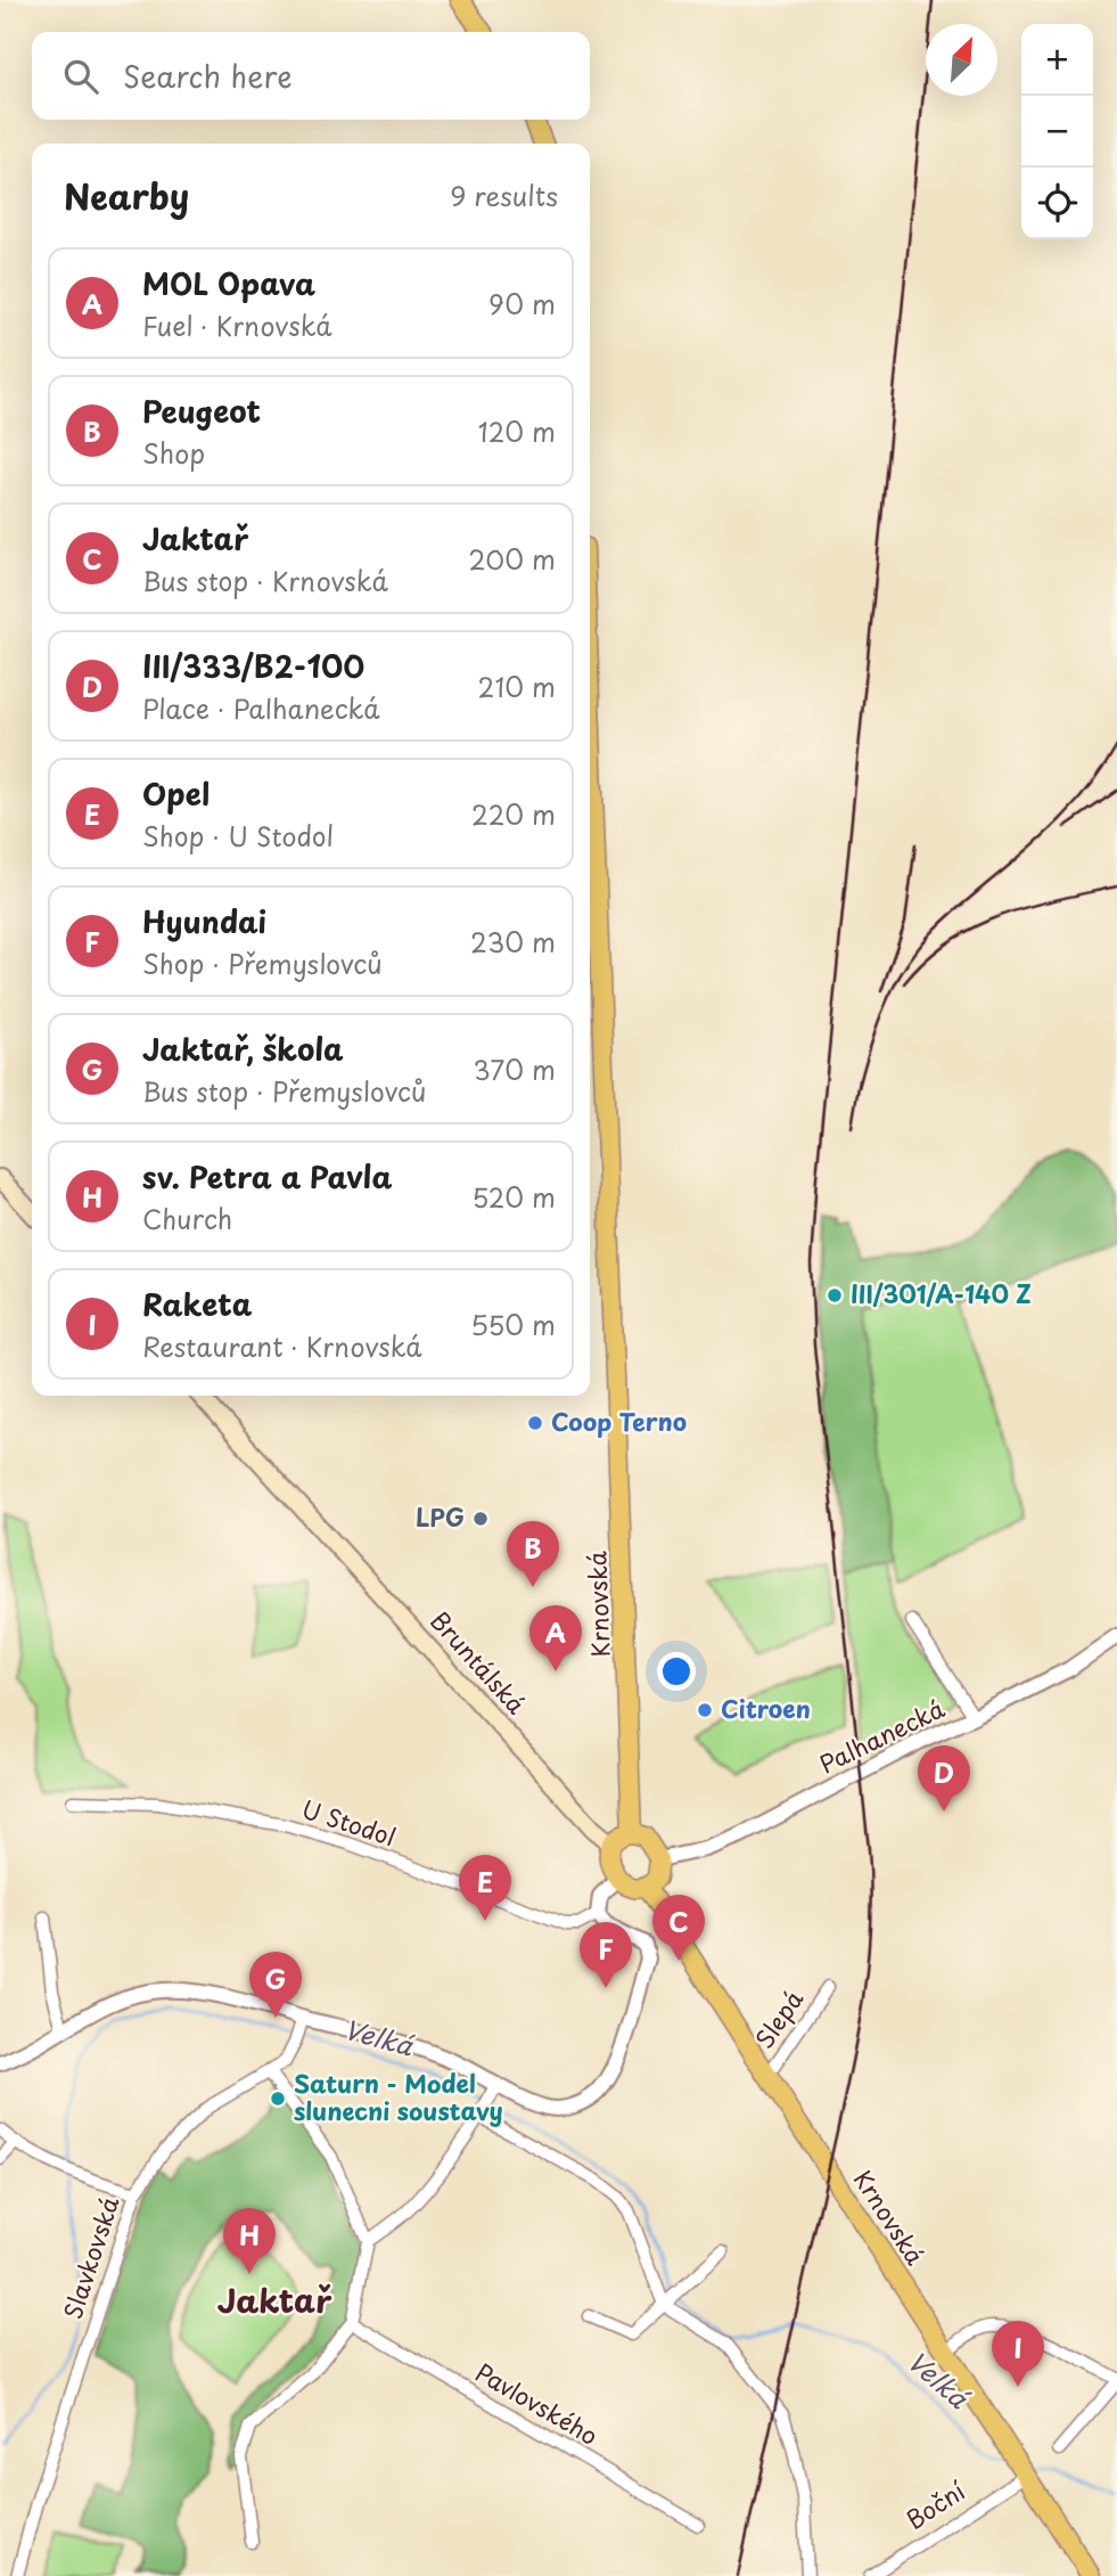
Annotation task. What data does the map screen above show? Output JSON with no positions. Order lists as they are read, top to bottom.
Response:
{
  "streets": {
    "main road": ["Krnovská", "Bruntálská"],
    "street": [
      "Palhanecká",
      "U Stodol",
      "Slepá",
      "Slavkovská",
      "Pavlovského",
      "Boční"
    ]
  },
  "crossings": [
    ["Krnovská", "Bruntálská"],
    ["Krnovská", "Palhanecká"],
    ["Krnovská", "Slepá"],
    ["Krnovská", "Boční"],
    ["Bruntálská", "Palhanecká"]
  ],
  "districts": ["Jaktař"],
  "water": ["Velká"],
  "places": [
    "III/301/A-140 Z",
    "Coop Terno",
    "LPG",
    "Citroen",
    "Saturn - Model slunecni soustavy"
  ],
  "north": "top right",
  "page": {
    "map_buttons": ["+", "−"],
    "search": "Search here",
    "heading": ["Nearby", "9 results"],
    "list": [
      {
        "mark": "A",
        "name": "MOL Opava",
        "note": "Fuel · Krnovská",
        "value": "90 m"
      },
      {
        "mark": "B",
        "name": "Peugeot",
        "note": "Shop",
        "value": "120 m"
      },
      {
        "mark": "C",
        "name": "Jaktař",
        "note": "Bus stop · Krnovská",
        "value": "200 m"
      },
      {
        "mark": "D",
        "name": "III/333/B2-100",
        "note": "Place · Palhanecká",
        "value": "210 m"
      },
      {
        "mark": "E",
        "name": "Opel",
        "note": "Shop · U Stodol",
        "value": "220 m"
      },
      {
        "mark": "F",
        "name": "Hyundai",
        "note": "Shop · Přemyslovců",
        "value": "230 m"
      },
      {
        "mark": "G",
        "name": "Jaktař, škola",
        "note": "Bus stop · Přemyslovců",
        "value": "370 m"
      },
      {
        "mark": "H",
        "name": "sv. Petra a Pavla",
        "note": "Church",
        "value": "520 m"
      },
      {
        "mark": "I",
        "name": "Raketa",
        "note": "Restaurant · Krnovská",
        "value": "550 m"
      }
    ],
    "pins": [
      "B",
      "A",
      "D",
      "E",
      "C",
      "F",
      "G",
      "H",
      "I"
    ]
  }
}
